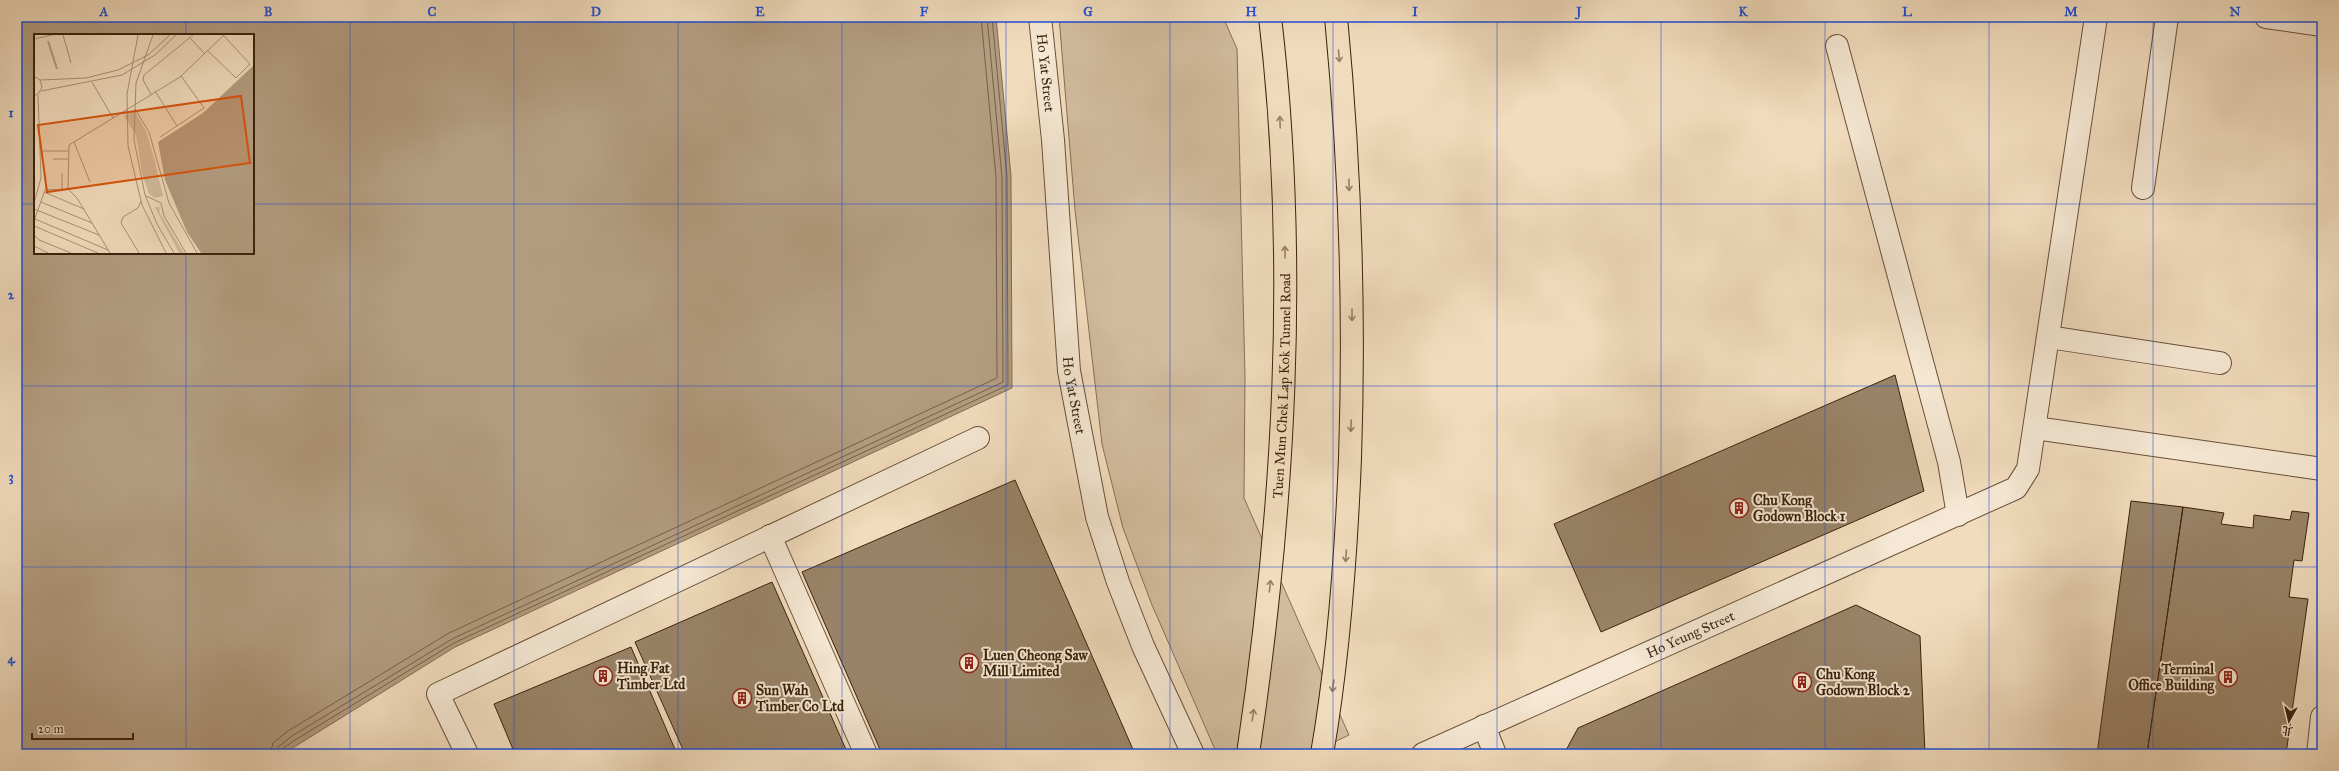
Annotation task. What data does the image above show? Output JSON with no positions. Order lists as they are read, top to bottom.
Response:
{
  "streets": {
    "highway": ["Tuen Mun Chek Lap Kok Tunnel Road"],
    "street": ["Ho Yat Street", "Ho Yeung Street"]
  },
  "places": {
    "building": [
      "Chu Kong Godown Block 1",
      "Luen Cheong Saw Mill Limited",
      "Hing Fat Timber Ltd",
      "Terminal Office Building",
      "Chu Kong Godown Block 2",
      "Sun Wah Timber Co Ltd"
    ]
  },
  "scale_bar": "20 m",
  "north": "bottom",
  "grid": {
    "columns": [
      "A",
      "B",
      "C",
      "D",
      "E",
      "F",
      "G",
      "H",
      "I",
      "J",
      "K",
      "L",
      "M",
      "N"
    ],
    "rows": [
      "1",
      "2",
      "3",
      "4"
    ]
  }
}
